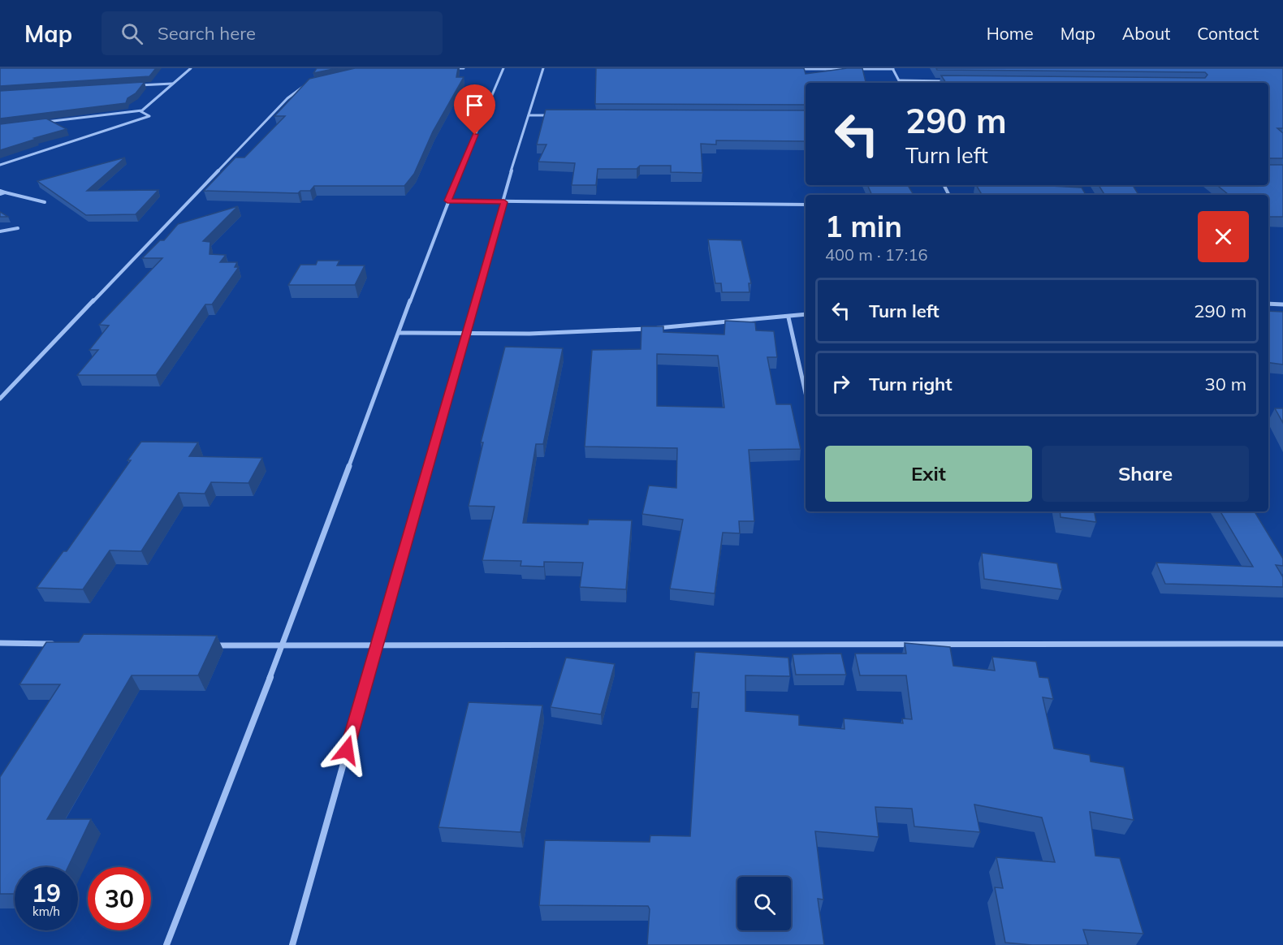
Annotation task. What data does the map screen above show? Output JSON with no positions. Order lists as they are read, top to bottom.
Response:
{
  "page": {
    "header": "Map",
    "search": "Search here",
    "nav": [
      "Home",
      "Map",
      "About",
      "Contact"
    ],
    "turn": ["290 m", "Turn left"],
    "heading": ["1 min", "400 m · 17:16"],
    "list": [
      {
        "name": "Turn left",
        "value": "290 m"
      },
      {
        "name": "Turn right",
        "value": "30 m"
      }
    ],
    "buttons": ["Exit", "Share"],
    "speed": "19 km/h",
    "limit": "30"
  }
}
